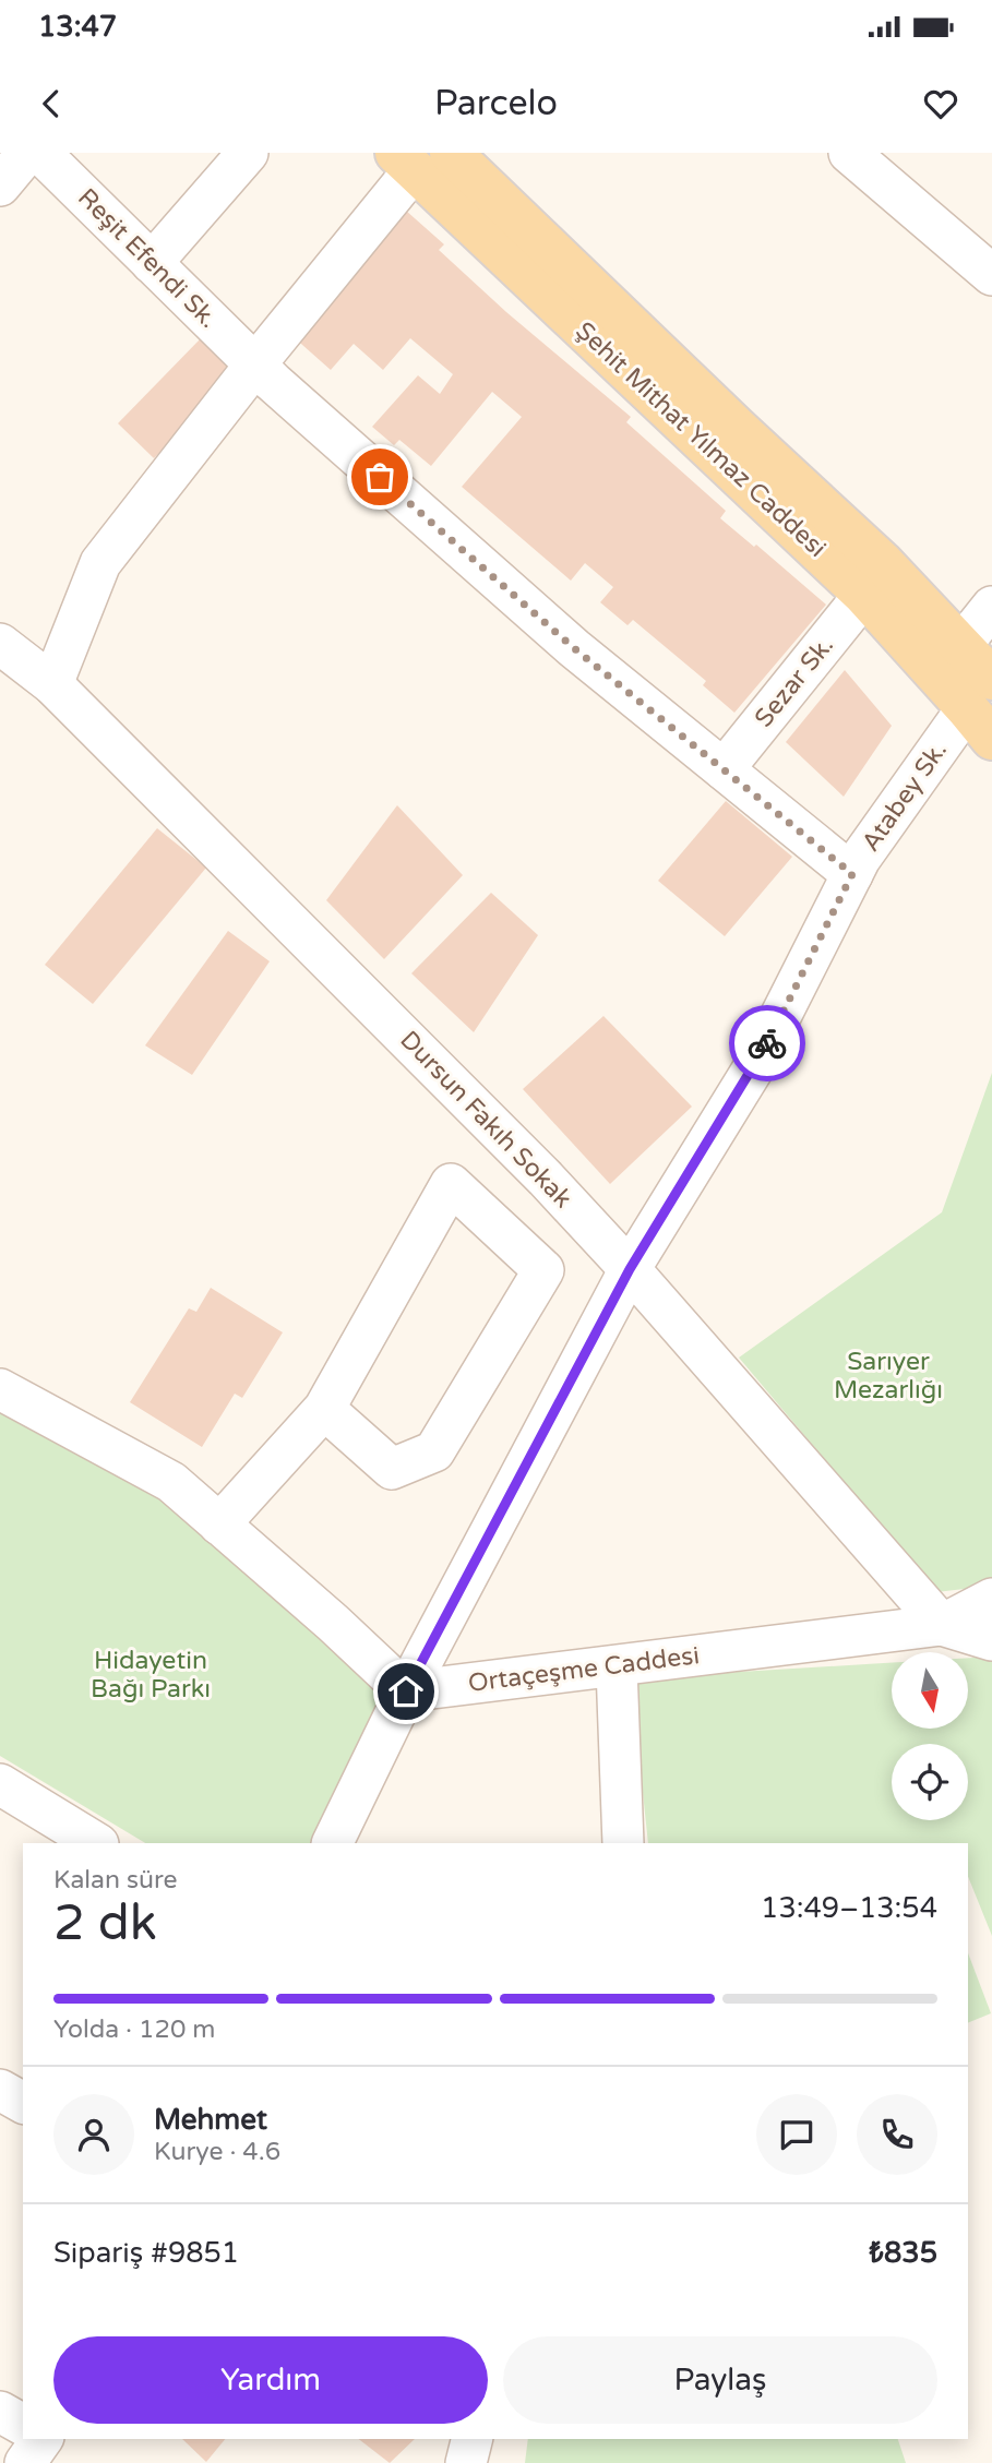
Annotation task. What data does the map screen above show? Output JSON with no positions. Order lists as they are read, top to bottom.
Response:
{
  "streets": {
    "main road": ["Şehit Mithat Yılmaz Caddesi"],
    "street": [
      "Reşit Efendi Sk.",
      "Sezar Sk.",
      "Atabey Sk.",
      "Dursun Fakıh Sokak",
      "Ortaçeşme Caddesi"
    ]
  },
  "crossings": [
    ["Reşit Efendi Sk.", "Sezar Sk."],
    ["Reşit Efendi Sk.", "Atabey Sk."],
    ["Şehit Mithat Yılmaz Caddesi", "Sezar Sk."],
    ["Şehit Mithat Yılmaz Caddesi", "Atabey Sk."],
    ["Atabey Sk.", "Dursun Fakıh Sokak"],
    ["Atabey Sk.", "Ortaçeşme Caddesi"],
    ["Dursun Fakıh Sokak", "Ortaçeşme Caddesi"]
  ],
  "parks": ["Sarıyer Mezarlığı", "Hidayetin Bağı Parkı"],
  "north": "bottom",
  "page": {
    "status": "13:47",
    "header": "Parcelo",
    "heading": ["2 dk", "Kalan süre", "13:49–13:54"],
    "panel": [
      "Mehmet",
      "Kurye · 4.6",
      "Sipariş #9851",
      "₺835"
    ],
    "bar": "Yolda · 120 m",
    "buttons": ["Yardım", "Paylaş"]
  }
}
